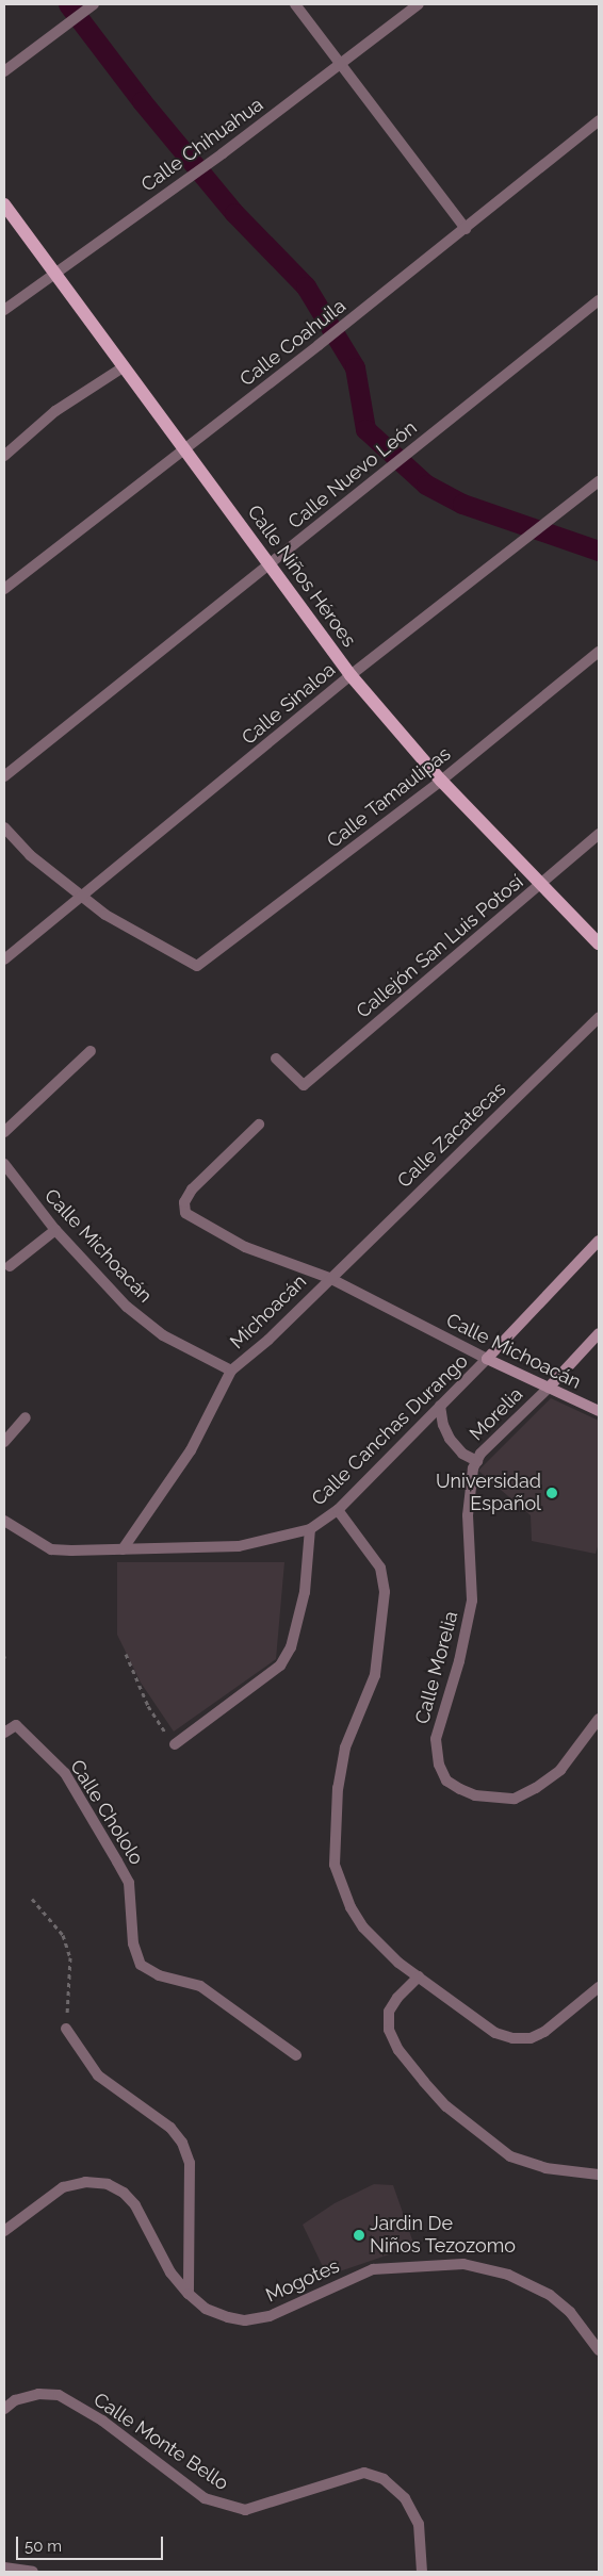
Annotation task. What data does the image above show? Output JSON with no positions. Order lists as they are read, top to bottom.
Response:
{
  "streets": {
    "main road": ["Calle Niños Héroes"],
    "street": [
      "Calle Chihuahua",
      "Calle Coahuila",
      "Calle Nuevo León",
      "Calle Sinaloa",
      "Calle Tamaulipas",
      "Callejón San Luis Potosí",
      "Calle Zacatecas",
      "Calle Michoacán",
      "Michoacán",
      "Morelia",
      "Calle Canchas Durango",
      "Calle Morelia",
      "Calle Chololo",
      "Mogotes",
      "Calle Monte Bello"
    ]
  },
  "crossings": [
    ["Calle Chihuahua", "Calle Niños Héroes"],
    ["Calle Coahuila", "Calle Niños Héroes"],
    ["Calle Nuevo León", "Calle Niños Héroes"],
    ["Calle Niños Héroes", "Calle Sinaloa"],
    ["Calle Niños Héroes", "Calle Tamaulipas"],
    ["Calle Niños Héroes", "Callejón San Luis Potosí"],
    ["Calle Sinaloa", "Calle Tamaulipas"],
    ["Calle Zacatecas", "Calle Michoacán"],
    ["Calle Zacatecas", "Michoacán"],
    ["Calle Michoacán", "Michoacán"],
    ["Calle Michoacán", "Morelia"],
    ["Calle Michoacán", "Calle Canchas Durango"],
    ["Morelia", "Calle Morelia"]
  ],
  "places": ["Universidad Español", "Jardin De Niños Tezozomo"],
  "scale_bar": "50 m"
}
